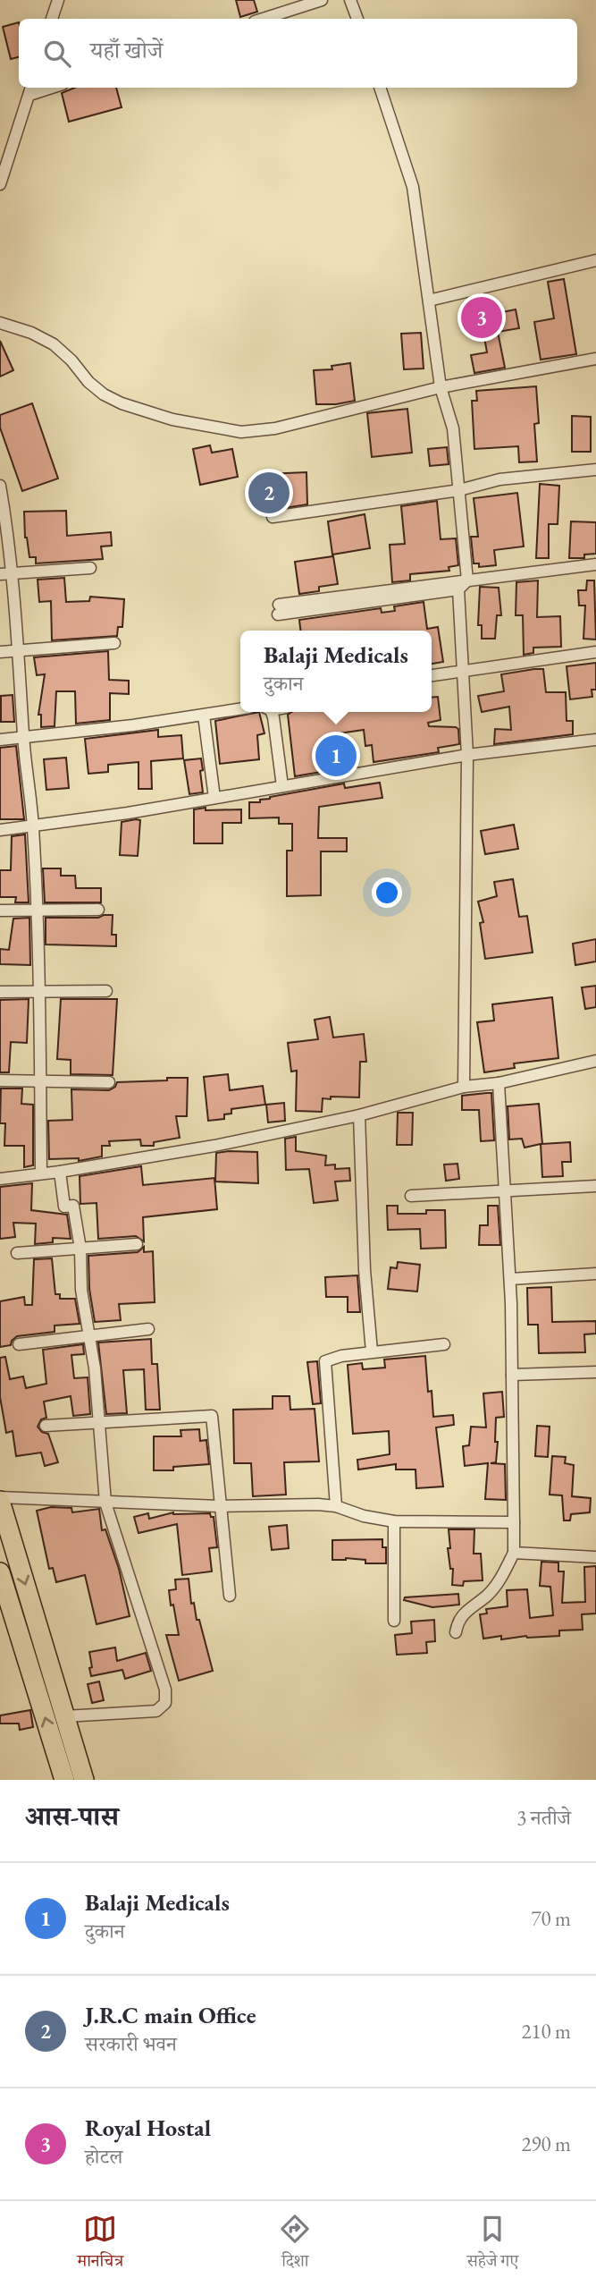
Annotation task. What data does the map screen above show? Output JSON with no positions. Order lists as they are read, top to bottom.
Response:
{
  "page": {
    "search": "यहाँ खोजें",
    "pins": ["3", "2", "1"],
    "popup": ["Balaji Medicals", "दुकान"],
    "heading": ["आस-पास", "3 नतीजे"],
    "list": [
      {
        "mark": "1",
        "name": "Balaji Medicals",
        "note": "दुकान",
        "value": "70 m"
      },
      {
        "mark": "2",
        "name": "J.R.C main Office",
        "note": "सरकारी भवन",
        "value": "210 m"
      },
      {
        "mark": "3",
        "name": "Royal Hostal",
        "note": "होटल",
        "value": "290 m"
      }
    ],
    "nav": ["मानचित्र", "दिशा", "सहेजे गए"]
  }
}
